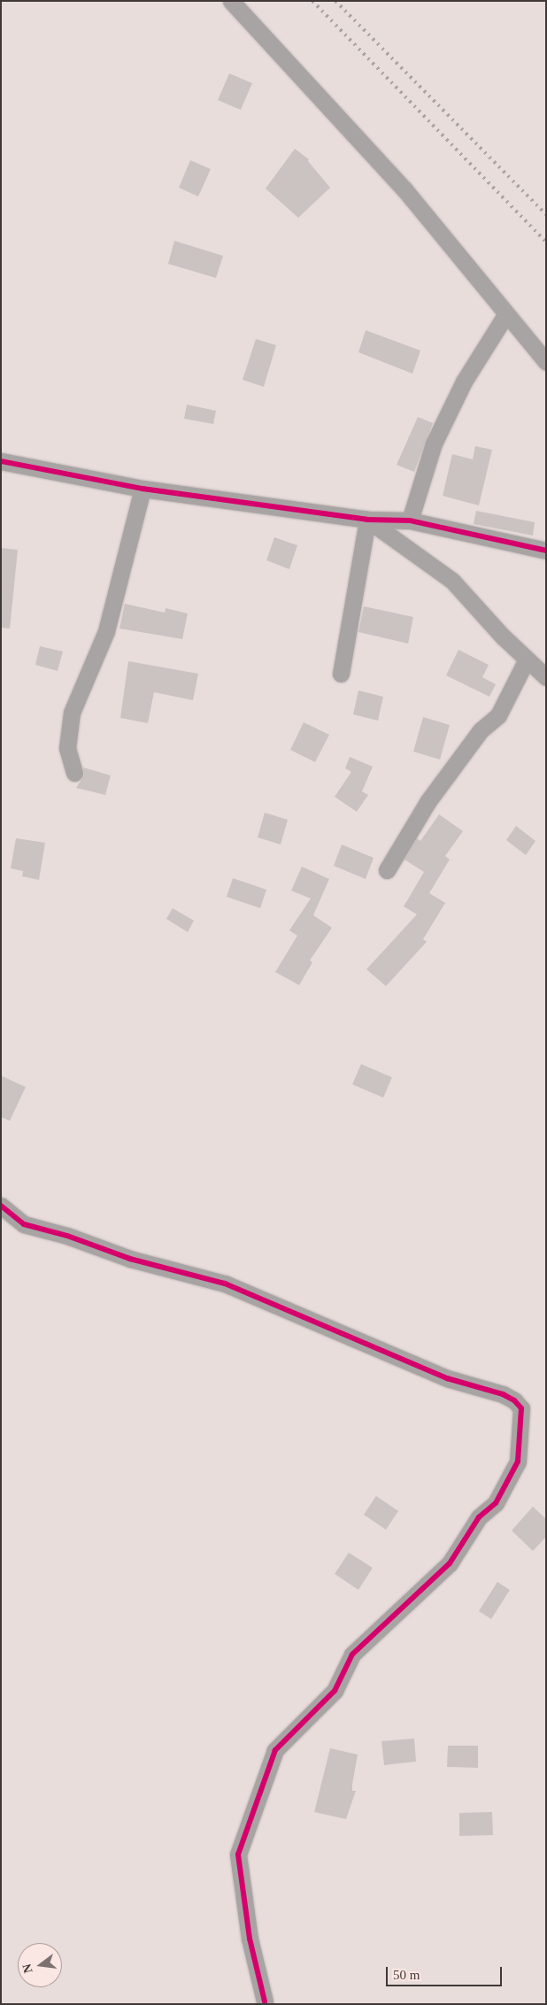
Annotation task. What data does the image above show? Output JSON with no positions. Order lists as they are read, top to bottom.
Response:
{
  "scale_bar": "50 m",
  "north": "left"
}
